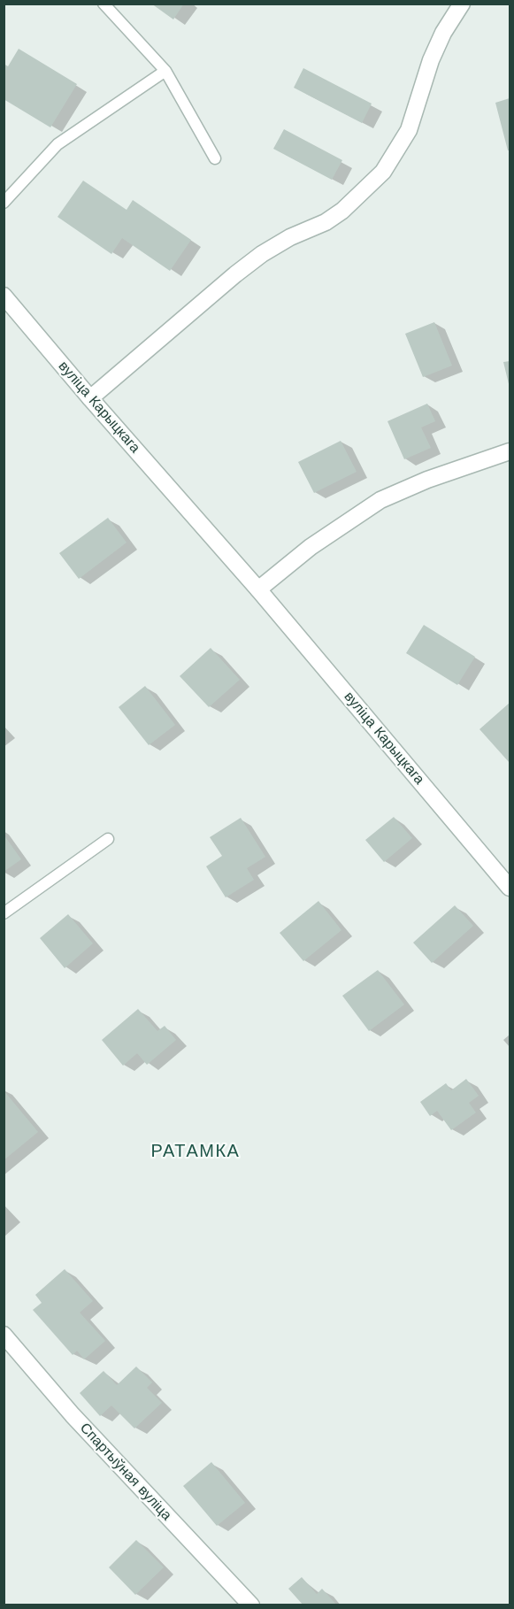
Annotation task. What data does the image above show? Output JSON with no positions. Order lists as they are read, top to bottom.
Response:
{
  "streets": {
    "street": ["вуліца Карыцкага", "Спартыўная вуліца"]
  },
  "districts": ["РАТАМКА"]
}
